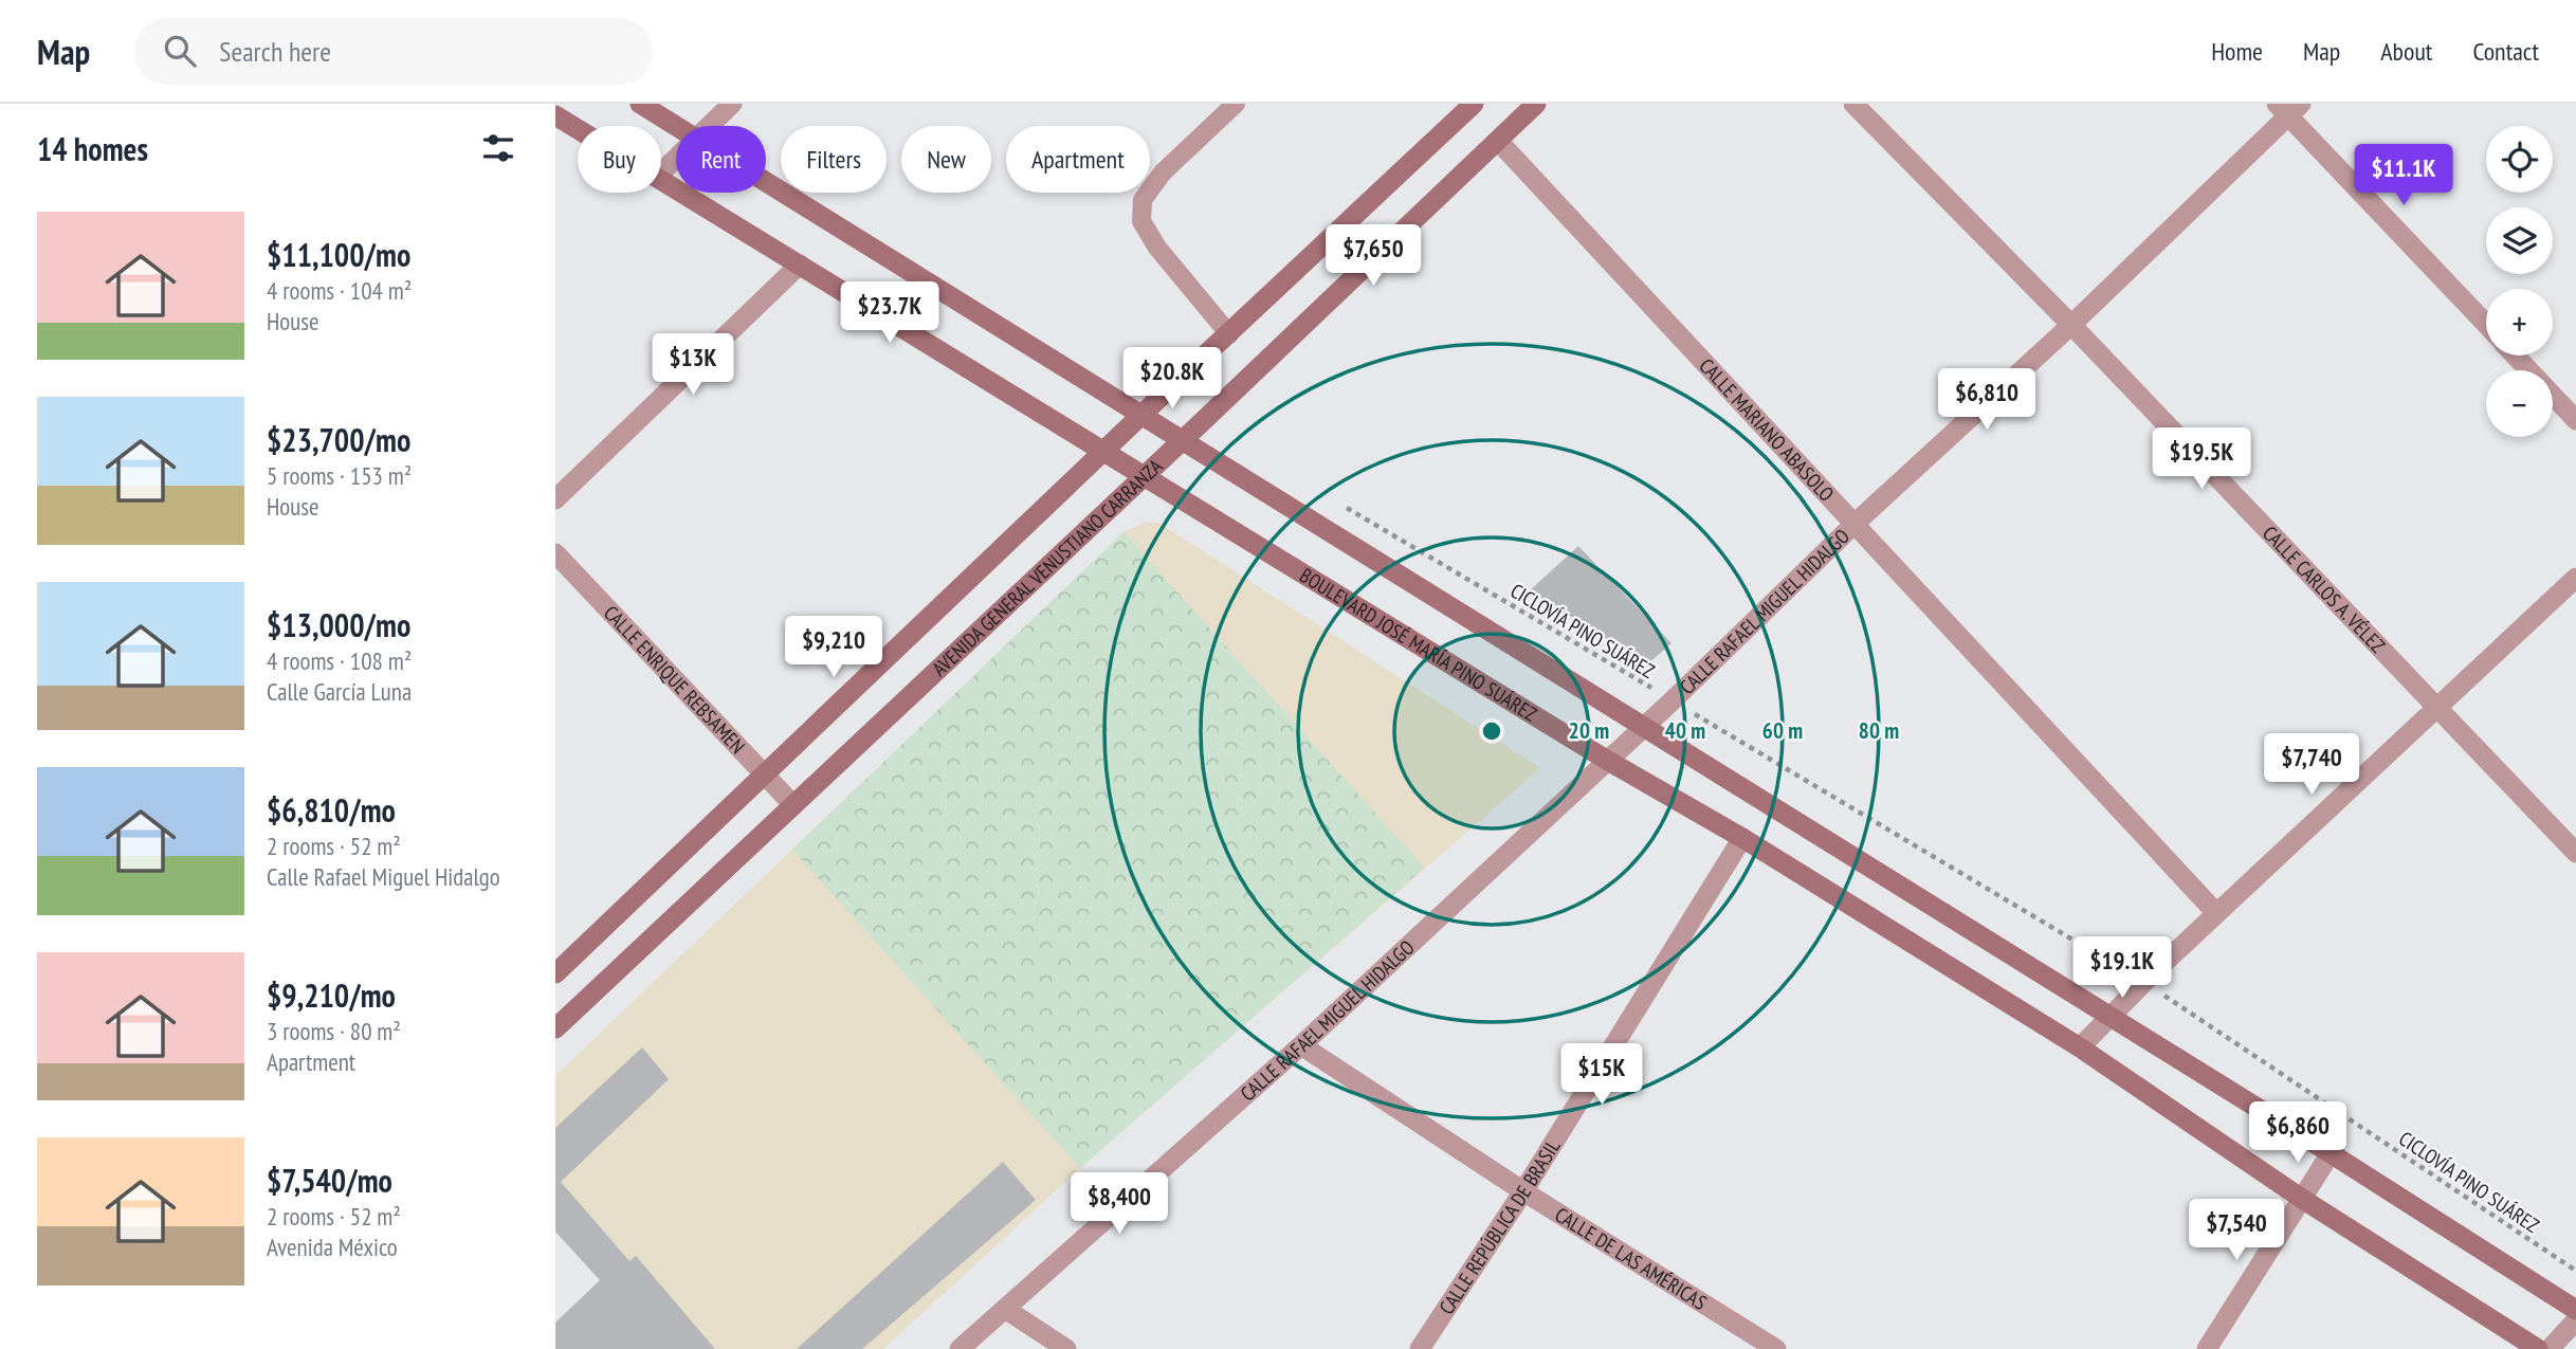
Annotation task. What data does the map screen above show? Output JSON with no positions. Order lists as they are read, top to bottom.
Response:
{
  "streets": {
    "main road": ["AVENIDA GENERAL VENUSTIANO CARRANZA", "BOULEVARD JOSÉ MARÍA PINO SUÁREZ"],
    "street": [
      "CALLE MARIANO ABASOLO",
      "CALLE CARLOS A. VÉLEZ",
      "CALLE RAFAEL MIGUEL HIDALGO",
      "CALLE ENRIQUE REBSAMEN",
      "CALLE REPÚBLICA DE BRASIL",
      "CALLE DE LAS AMÉRICAS"
    ],
    "path": ["CICLOVÍA PINO SUÁREZ"]
  },
  "crossings": [
    ["CALLE MARIANO ABASOLO", "AVENIDA GENERAL VENUSTIANO CARRANZA"],
    ["CALLE MARIANO ABASOLO", "CALLE RAFAEL MIGUEL HIDALGO"],
    ["AVENIDA GENERAL VENUSTIANO CARRANZA", "BOULEVARD JOSÉ MARÍA PINO SUÁREZ"],
    ["AVENIDA GENERAL VENUSTIANO CARRANZA", "CALLE ENRIQUE REBSAMEN"],
    ["CALLE CARLOS A. VÉLEZ", "CALLE RAFAEL MIGUEL HIDALGO"],
    ["CALLE RAFAEL MIGUEL HIDALGO", "CICLOVÍA PINO SUÁREZ"],
    ["CALLE RAFAEL MIGUEL HIDALGO", "BOULEVARD JOSÉ MARÍA PINO SUÁREZ"],
    ["CALLE RAFAEL MIGUEL HIDALGO", "CALLE DE LAS AMÉRICAS"],
    ["BOULEVARD JOSÉ MARÍA PINO SUÁREZ", "CALLE REPÚBLICA DE BRASIL"],
    ["CALLE REPÚBLICA DE BRASIL", "CALLE DE LAS AMÉRICAS"]
  ],
  "page": {
    "header": "Map",
    "search": "Search here",
    "nav": [
      "Home",
      "Map",
      "About",
      "Contact"
    ],
    "heading": "14 homes",
    "map_buttons": ["+", "−"],
    "chip": [
      "Buy",
      "Rent",
      "Filters",
      "New",
      "Apartment"
    ],
    "price": [
      "$11.1K",
      "$7,650",
      "$23.7K",
      "$13K",
      "$20.8K",
      "$6,810",
      "$19.5K",
      "$9,210",
      "$7,740",
      "$19.1K",
      "$15K",
      "$6,860",
      "$8,400",
      "$7,540"
    ],
    "list": [
      {
        "name": "$11,100/mo",
        "note": "4 rooms · 104 m² · House"
      },
      {
        "name": "$23,700/mo",
        "note": "5 rooms · 153 m² · House"
      },
      {
        "name": "$13,000/mo",
        "note": "4 rooms · 108 m² · Calle García Luna"
      },
      {
        "name": "$6,810/mo",
        "note": "2 rooms · 52 m² · Calle Rafael Miguel Hidalgo"
      },
      {
        "name": "$9,210/mo",
        "note": "3 rooms · 80 m² · Apartment"
      },
      {
        "name": "$7,540/mo",
        "note": "2 rooms · 52 m² · Avenida México"
      }
    ]
  },
  "rings": [
    "20 m",
    "40 m",
    "60 m",
    "80 m"
  ]
}
